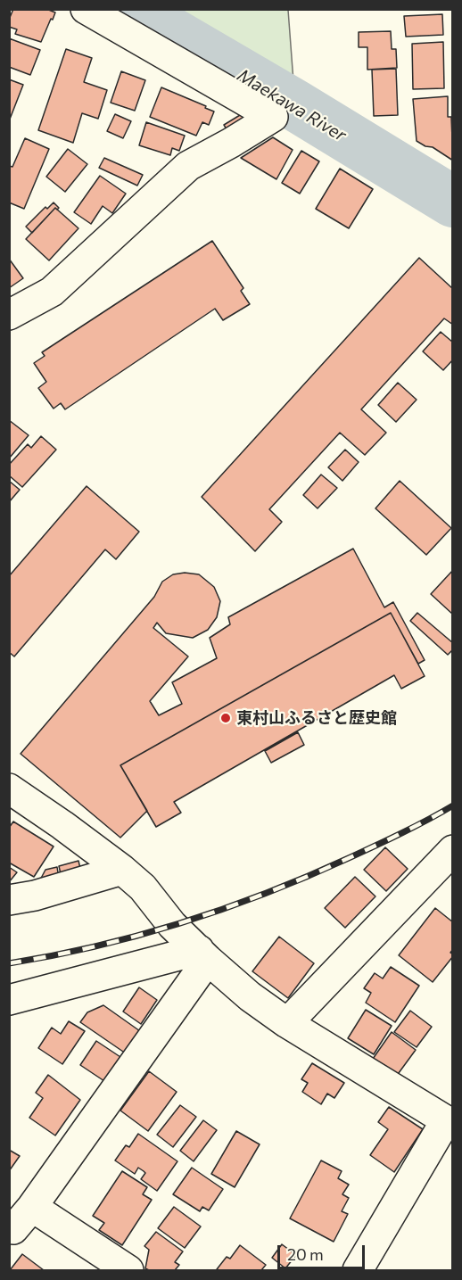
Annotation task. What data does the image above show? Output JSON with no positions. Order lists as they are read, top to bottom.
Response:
{
  "water": ["Maekawa River"],
  "places": ["東村山ふるさと歴史館"],
  "scale_bar": "20 m"
}
